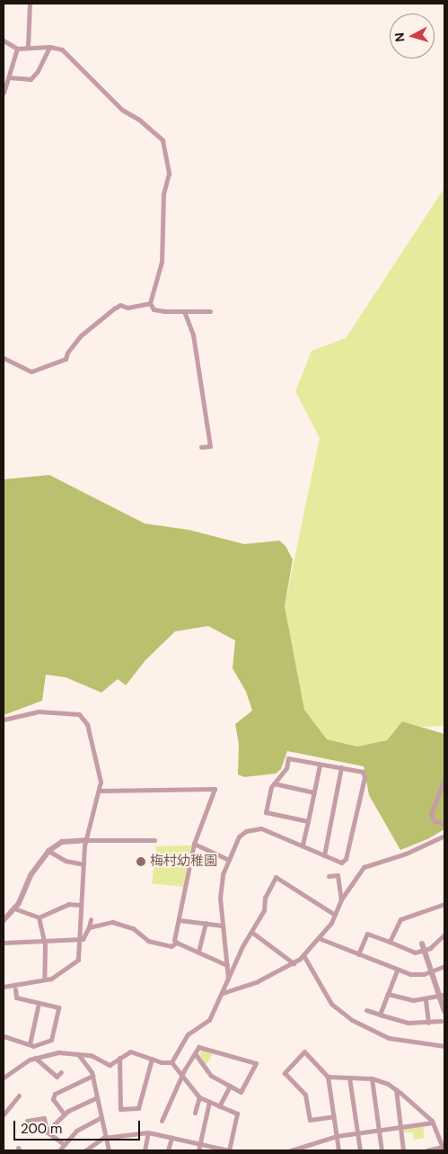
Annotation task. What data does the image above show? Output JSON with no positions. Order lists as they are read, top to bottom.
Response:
{
  "places": ["梅村幼稚園"],
  "scale_bar": "200 m",
  "north": "left"
}
